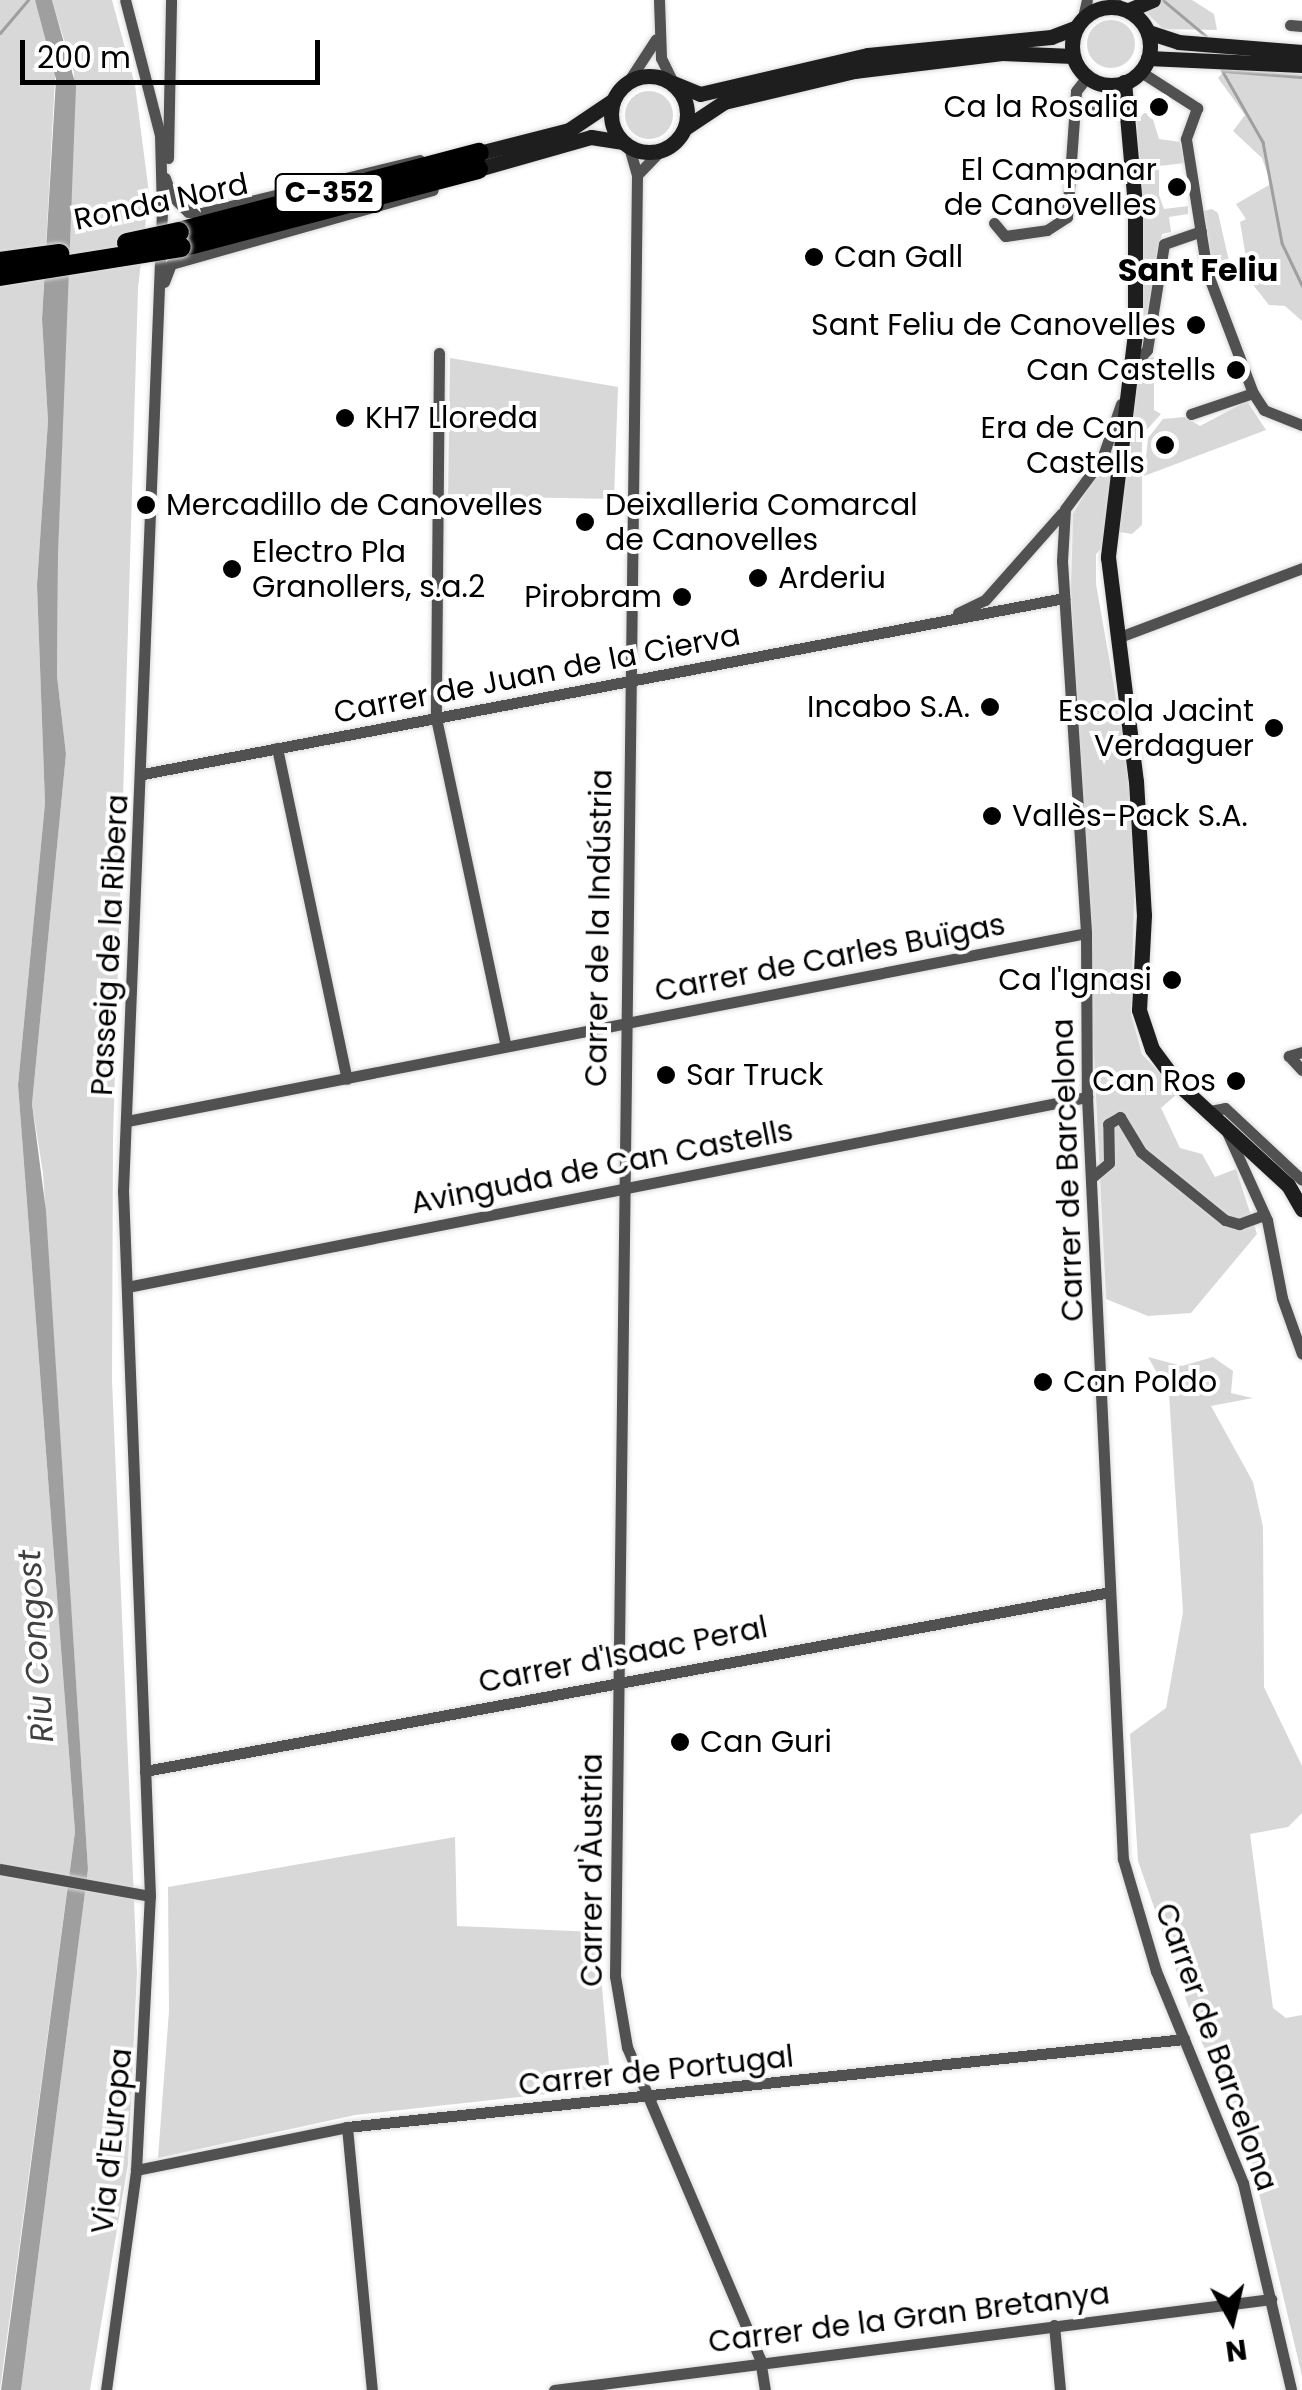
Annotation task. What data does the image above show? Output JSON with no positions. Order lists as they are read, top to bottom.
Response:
{
  "streets": {
    "highway": ["C-352", "Ronda Nord"],
    "street": [
      "Carrer de Juan de la Cierva",
      "Carrer de la Indústria",
      "Passeig de la Ribera",
      "Carrer de Carles Buïgas",
      "Avinguda de Can Castells",
      "Carrer de Barcelona",
      "Carrer d'Isaac Peral",
      "Carrer d'Àustria",
      "Carrer de Portugal",
      "Via d'Europa",
      "Carrer de la Gran Bretanya"
    ]
  },
  "crossings": [
    ["C-352", "Ronda Nord"],
    ["C-352", "Carrer de la Indústria"],
    ["Ronda Nord", "Carrer de la Indústria"],
    ["Carrer de Juan de la Cierva", "Carrer de la Indústria"],
    ["Carrer de Juan de la Cierva", "Passeig de la Ribera"],
    ["Carrer de Juan de la Cierva", "Carrer de Barcelona"],
    ["Carrer de la Indústria", "Carrer de Carles Buïgas"],
    ["Carrer de la Indústria", "Avinguda de Can Castells"],
    ["Carrer de la Indústria", "Carrer d'Isaac Peral"],
    ["Carrer de la Indústria", "Carrer d'Àustria"],
    ["Passeig de la Ribera", "Carrer de Carles Buïgas"],
    ["Passeig de la Ribera", "Avinguda de Can Castells"],
    ["Passeig de la Ribera", "Carrer d'Isaac Peral"],
    ["Passeig de la Ribera", "Via d'Europa"],
    ["Carrer de Carles Buïgas", "Carrer de Barcelona"],
    ["Avinguda de Can Castells", "Carrer de Barcelona"],
    ["Carrer de Barcelona", "Carrer d'Isaac Peral"],
    ["Carrer de Barcelona", "Carrer de Portugal"],
    ["Carrer de Barcelona", "Carrer de la Gran Bretanya"],
    ["Carrer d'Isaac Peral", "Carrer d'Àustria"],
    ["Carrer d'Àustria", "Carrer de Portugal"],
    ["Carrer d'Àustria", "Carrer de la Gran Bretanya"],
    ["Carrer de Portugal", "Via d'Europa"]
  ],
  "districts": ["Sant Feliu"],
  "water": ["Riu Congost"],
  "places": [
    "Ca la Rosalia",
    "El Campanar de Canovelles",
    "Can Gall",
    "Sant Feliu de Canovelles",
    "Can Castells",
    "KH7 Lloreda",
    "Era de Can Castells",
    "Mercadillo de Canovelles",
    "Deixalleria Comarcal de Canovelles",
    "Electro Pla Granollers, s.a.2",
    "Arderiu",
    "Pirobram",
    "Incabo S.A.",
    "Escola Jacint Verdaguer",
    "Vallès-Pack S.A.",
    "Ca l'Ignasi",
    "Sar Truck",
    "Can Ros",
    "Can Poldo",
    "Can Guri"
  ],
  "scale_bar": "200 m",
  "north": "bottom"
}
